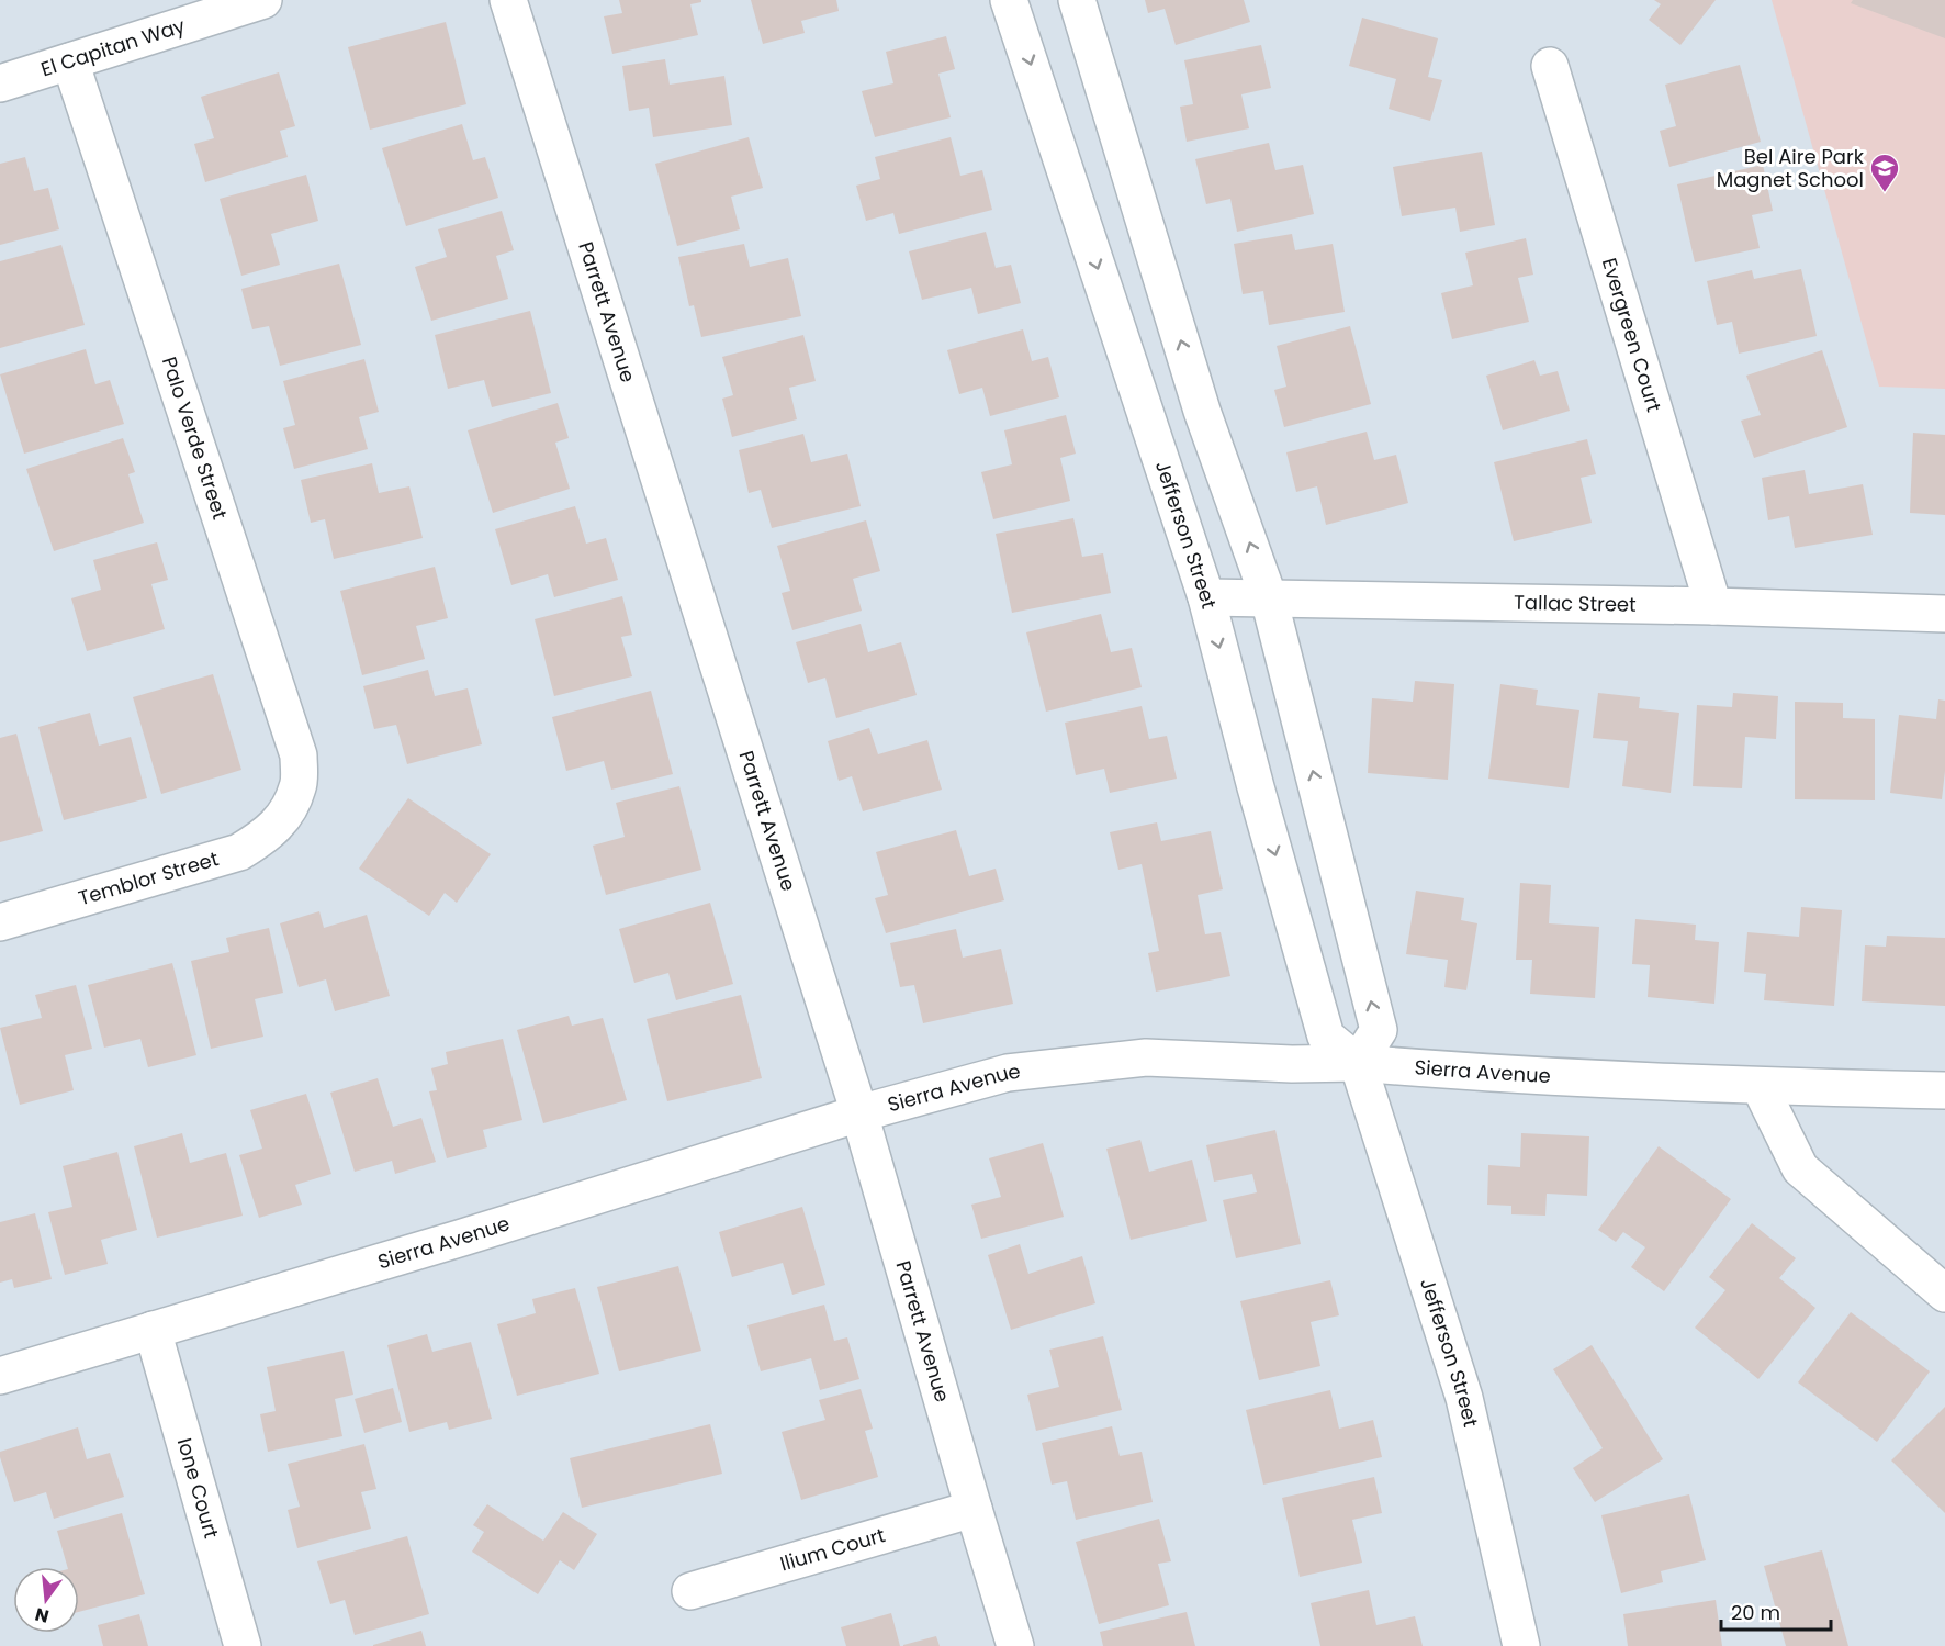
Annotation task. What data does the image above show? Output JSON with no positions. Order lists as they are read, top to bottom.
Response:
{
  "streets": {
    "street": [
      "El Capitan Way",
      "Parrett Avenue",
      "Evergreen Court",
      "Palo Verde Street",
      "Jefferson Street",
      "Tallac Street",
      "Temblor Street",
      "Sierra Avenue",
      "Ione Court",
      "Ilium Court"
    ]
  },
  "crossings": [
    ["El Capitan Way", "Palo Verde Street"],
    ["Parrett Avenue", "Sierra Avenue"],
    ["Parrett Avenue", "Ilium Court"],
    ["Evergreen Court", "Tallac Street"],
    ["Palo Verde Street", "Temblor Street"],
    ["Jefferson Street", "Tallac Street"],
    ["Jefferson Street", "Sierra Avenue"],
    ["Sierra Avenue", "Ione Court"]
  ],
  "places": {
    "school or university": ["Bel Aire Park Magnet School"]
  },
  "scale_bar": "20 m",
  "north": "bottom"
}
